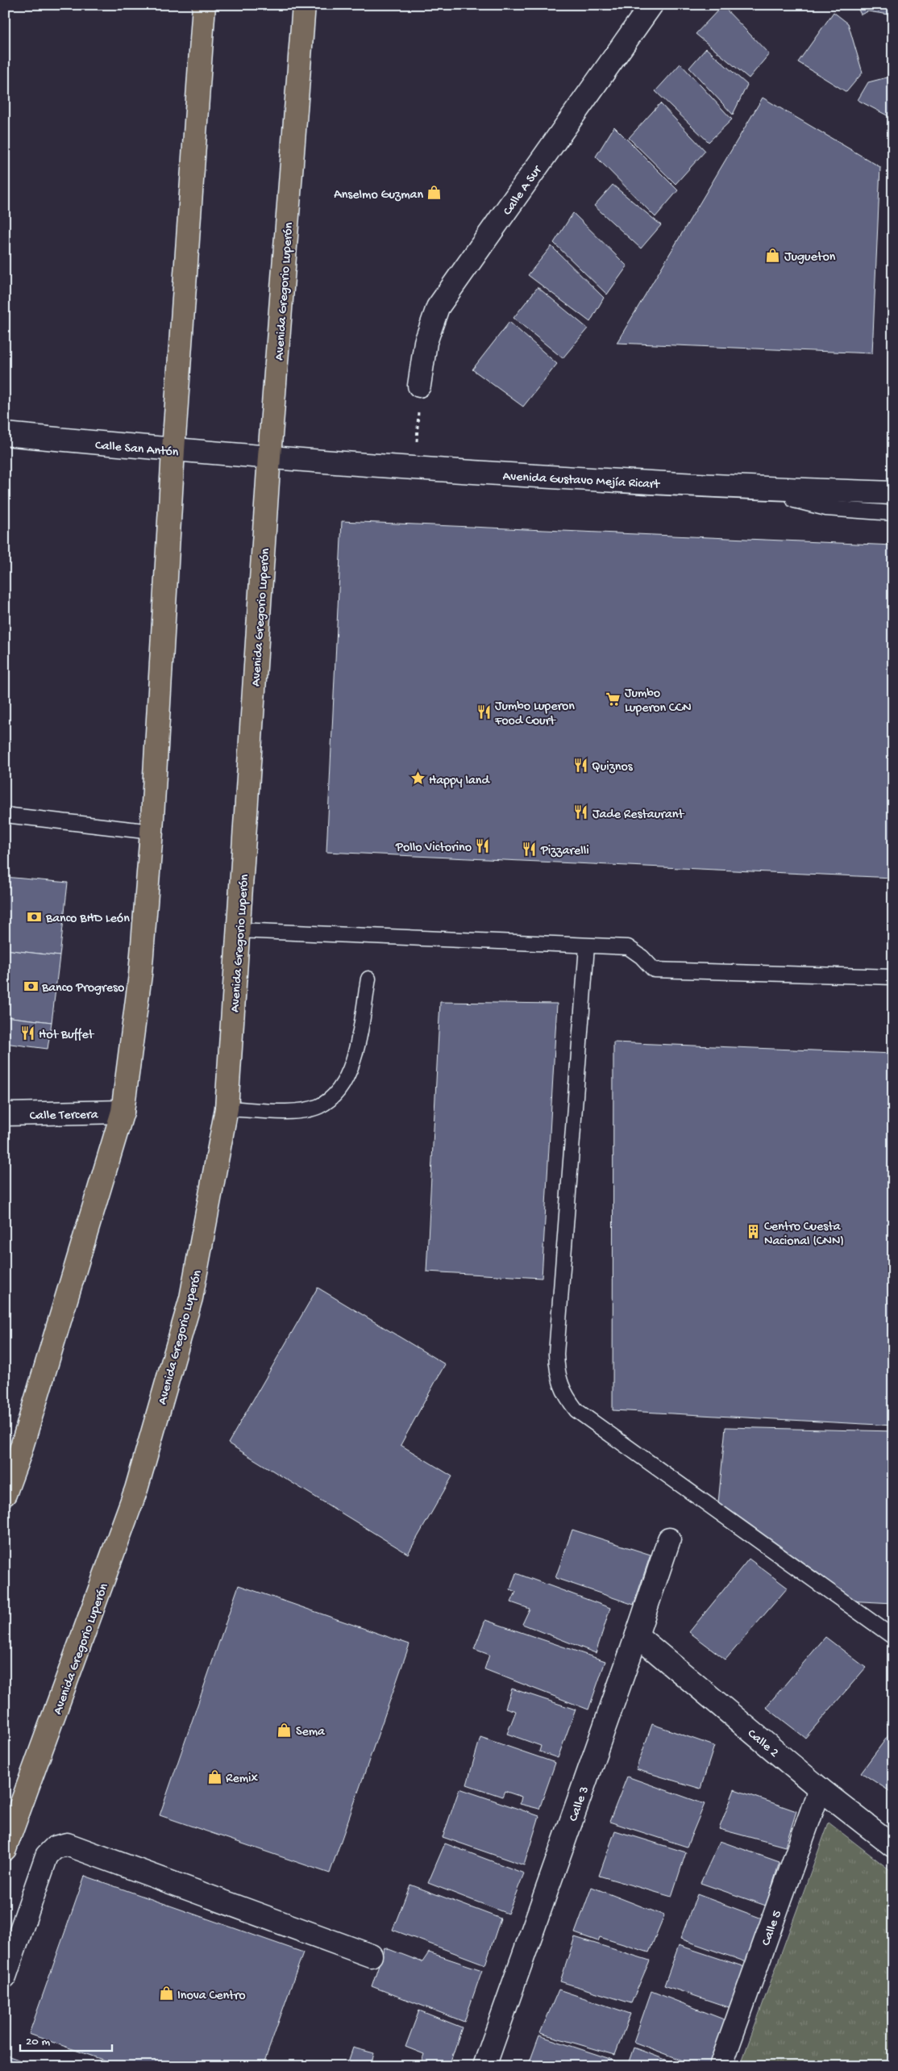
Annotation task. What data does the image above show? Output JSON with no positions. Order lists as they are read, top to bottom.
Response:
{
  "streets": {
    "main road": ["Avenida Gregorio Luperón"],
    "street": [
      "Calle A Sur",
      "Calle San Antón",
      "Avenida Gustavo Mejía Ricart",
      "Calle Tercera",
      "Calle 2",
      "Calle 3",
      "Calle 5"
    ]
  },
  "crossings": [
    ["Avenida Gregorio Luperón", "Calle San Antón"],
    ["Avenida Gregorio Luperón", "Avenida Gustavo Mejía Ricart"],
    ["Calle San Antón", "Avenida Gustavo Mejía Ricart"],
    ["Calle 2", "Calle 3"],
    ["Calle 2", "Calle 5"]
  ],
  "places": {
    "shop": [
      "Anselmo Guzman",
      "Jugueton",
      "Sema",
      "Remix",
      "Inova Centro"
    ],
    "supermarket": ["Jumbo Luperon CCN"],
    "restaurant": [
      "Jumbo Luperon Food Court",
      "Quiznos",
      "Jade Restaurant",
      "Pollo Victorino",
      "Pizzarelli",
      "Hot Buffet"
    ],
    "place": ["Happy land"],
    "bank": ["Banco BHD León", "Banco Progreso"],
    "building": ["Centro Cuesta Nacional (CNN)"]
  },
  "scale_bar": "20 m"
}
